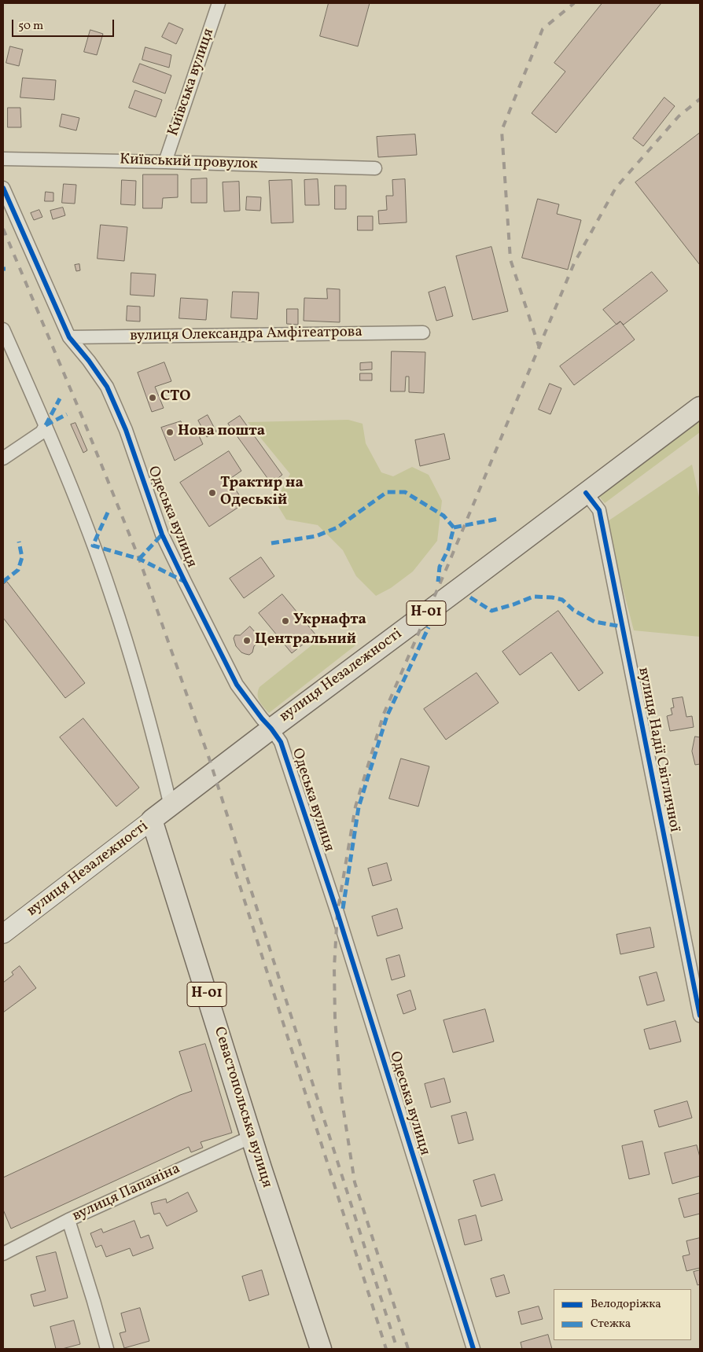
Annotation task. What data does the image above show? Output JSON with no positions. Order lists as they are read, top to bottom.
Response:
{
  "streets": {
    "main road": ["Н-01", "вулиця Незалежності", "Севастопольська вулиця"],
    "street": [
      "Київська вулиця",
      "Київський провулок",
      "вулиця Олександра Амфітеатрова",
      "Одеська вулиця",
      "вулиця Надії Світличної",
      "вулиця Папаніна"
    ]
  },
  "crossings": [
    ["Київська вулиця", "Київський провулок"],
    ["вулиця Олександра Амфітеатрова", "Одеська вулиця"],
    ["Одеська вулиця", "вулиця Незалежності"],
    ["вулиця Незалежності", "вулиця Надії Світличної"],
    ["вулиця Незалежності", "Севастопольська вулиця"],
    ["Севастопольська вулиця", "вулиця Папаніна"]
  ],
  "places": [
    "СТО",
    "Нова пошта",
    "Трактир на Одеській",
    "Укрнафта",
    "Центральний"
  ],
  "legend": ["Велодоріжка", "Стежка"],
  "scale_bar": "50 m"
}
